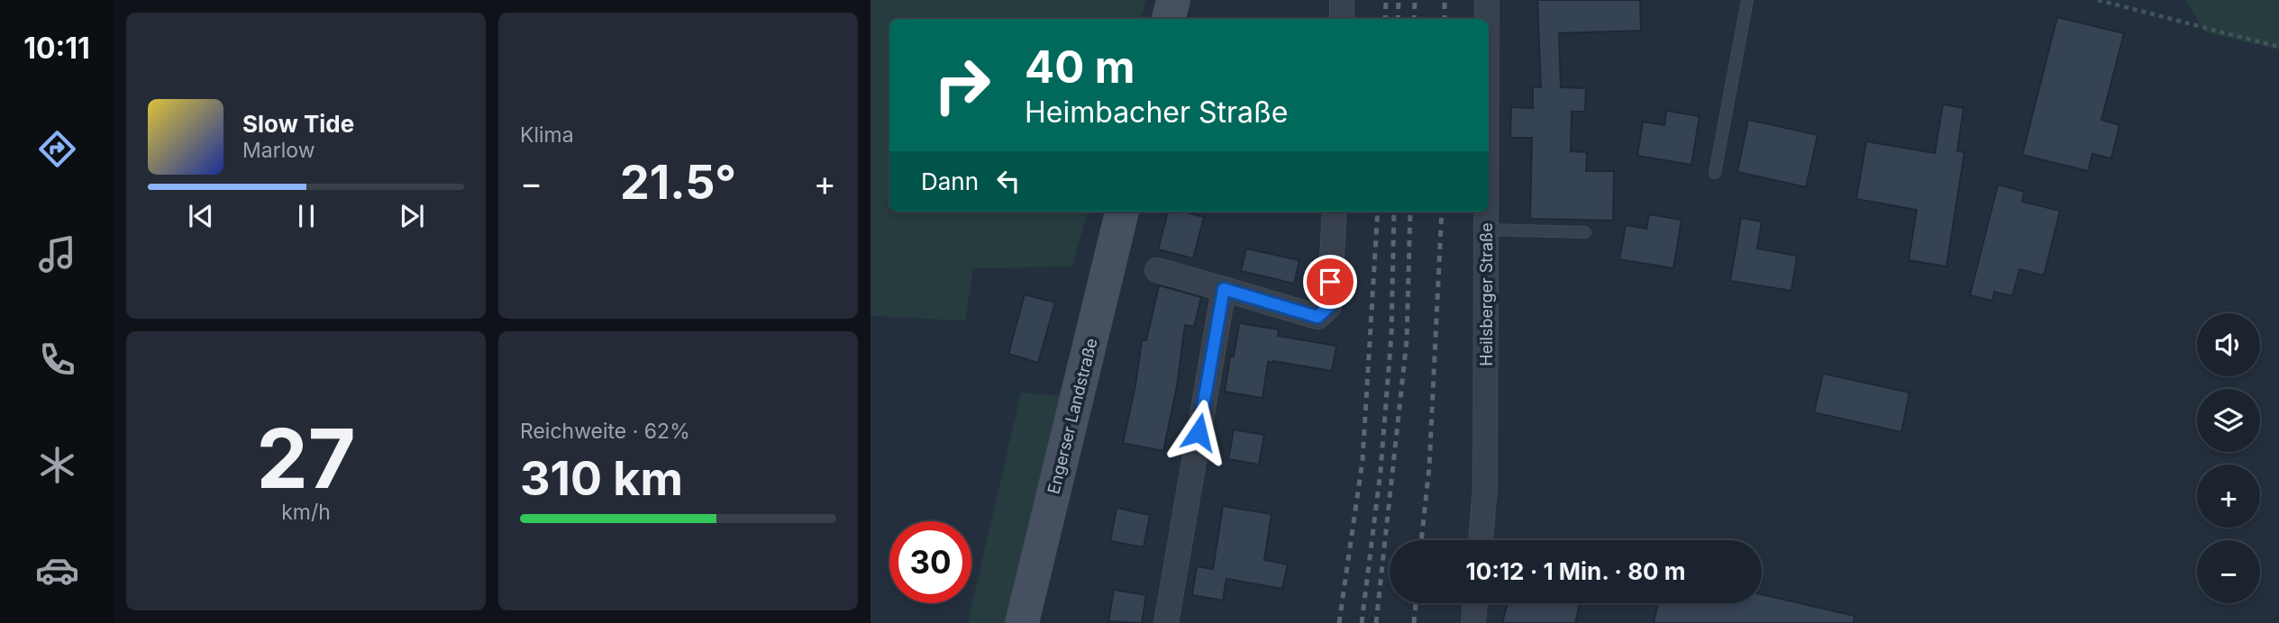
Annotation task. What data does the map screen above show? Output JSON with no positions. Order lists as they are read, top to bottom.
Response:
{
  "streets": {
    "main road": ["Engerser Landstraße"],
    "street": ["Heilsberger Straße"]
  },
  "page": {
    "tabs": "10:11",
    "tile": [
      "Klima",
      ["27", "km/h"],
      ["Reichweite · 62%", "310 km"]
    ],
    "turn": ["40 m", "Heimbacher Straße"],
    "song": ["Slow Tide", "Marlow"],
    "then": "Dann",
    "heat": ["−", "21.5°", "+"],
    "map_buttons": ["+", "−"],
    "limit": "30",
    "trip": "10:12 · 1 Min. · 80 m"
  }
}
